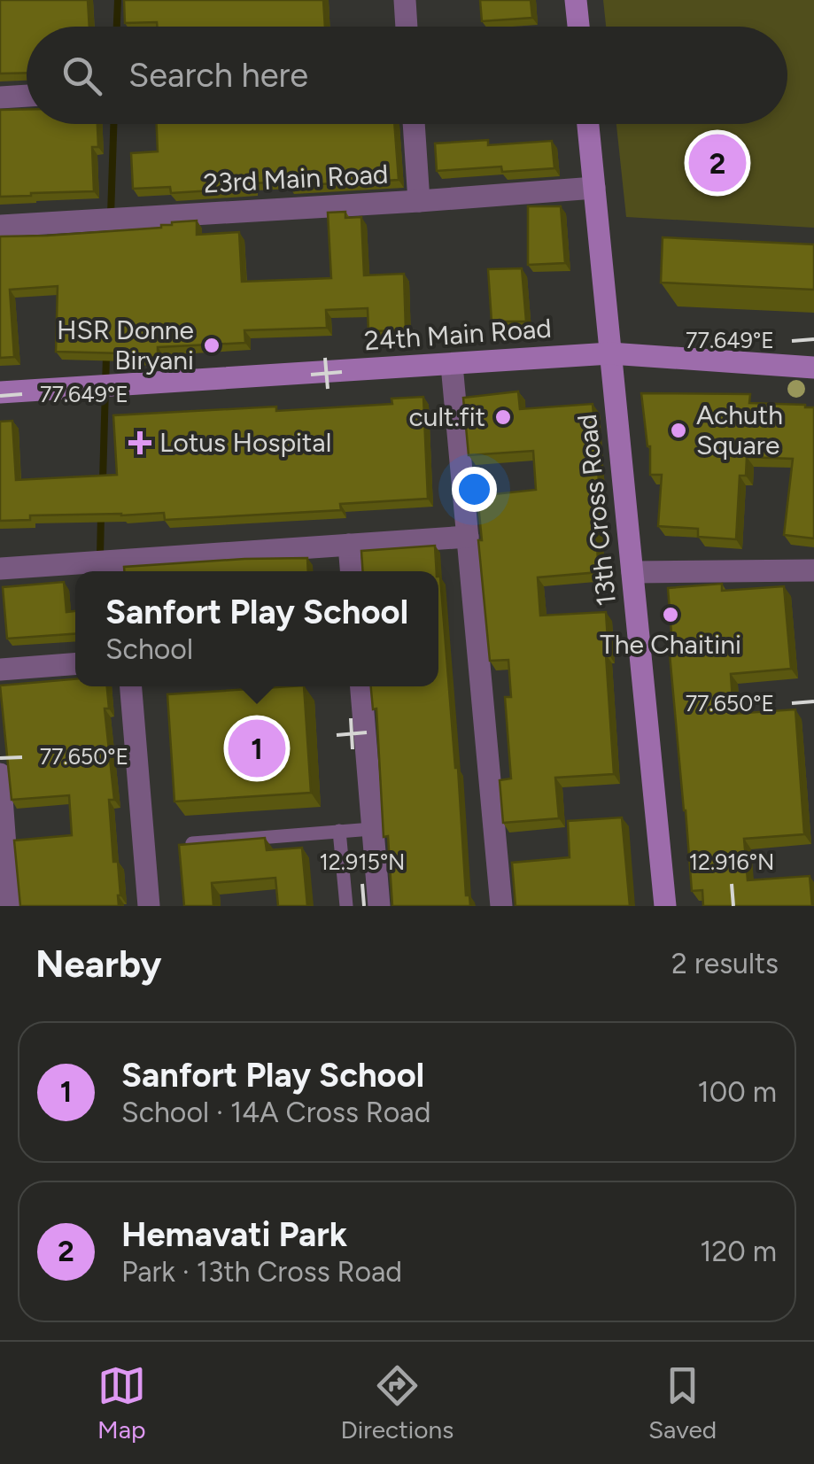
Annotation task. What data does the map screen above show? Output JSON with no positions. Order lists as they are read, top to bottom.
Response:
{
  "streets": {
    "street": ["23rd Main Road", "24th Main Road", "13th Cross Road"]
  },
  "crossings": [
    ["23rd Main Road", "13th Cross Road"],
    ["24th Main Road", "13th Cross Road"]
  ],
  "places": {
    "other": [
      "HSR Donne Biryani",
      "cult.fit",
      "Achuth Square",
      "The Chaitini"
    ],
    "health": ["Lotus Hospital"]
  },
  "page": {
    "search": "Search here",
    "pins": ["2", "1"],
    "popup": ["Sanfort Play School", "School"],
    "heading": ["Nearby", "2 results"],
    "list": [
      {
        "mark": "1",
        "name": "Sanfort Play School",
        "note": "School · 14A Cross Road",
        "value": "100 m"
      },
      {
        "mark": "2",
        "name": "Hemavati Park",
        "note": "Park · 13th Cross Road",
        "value": "120 m"
      }
    ],
    "nav": ["Map", "Directions", "Saved"]
  },
  "coordinates": [
    "77.649°E",
    "77.650°E",
    "12.915°N",
    "12.916°N"
  ]
}
